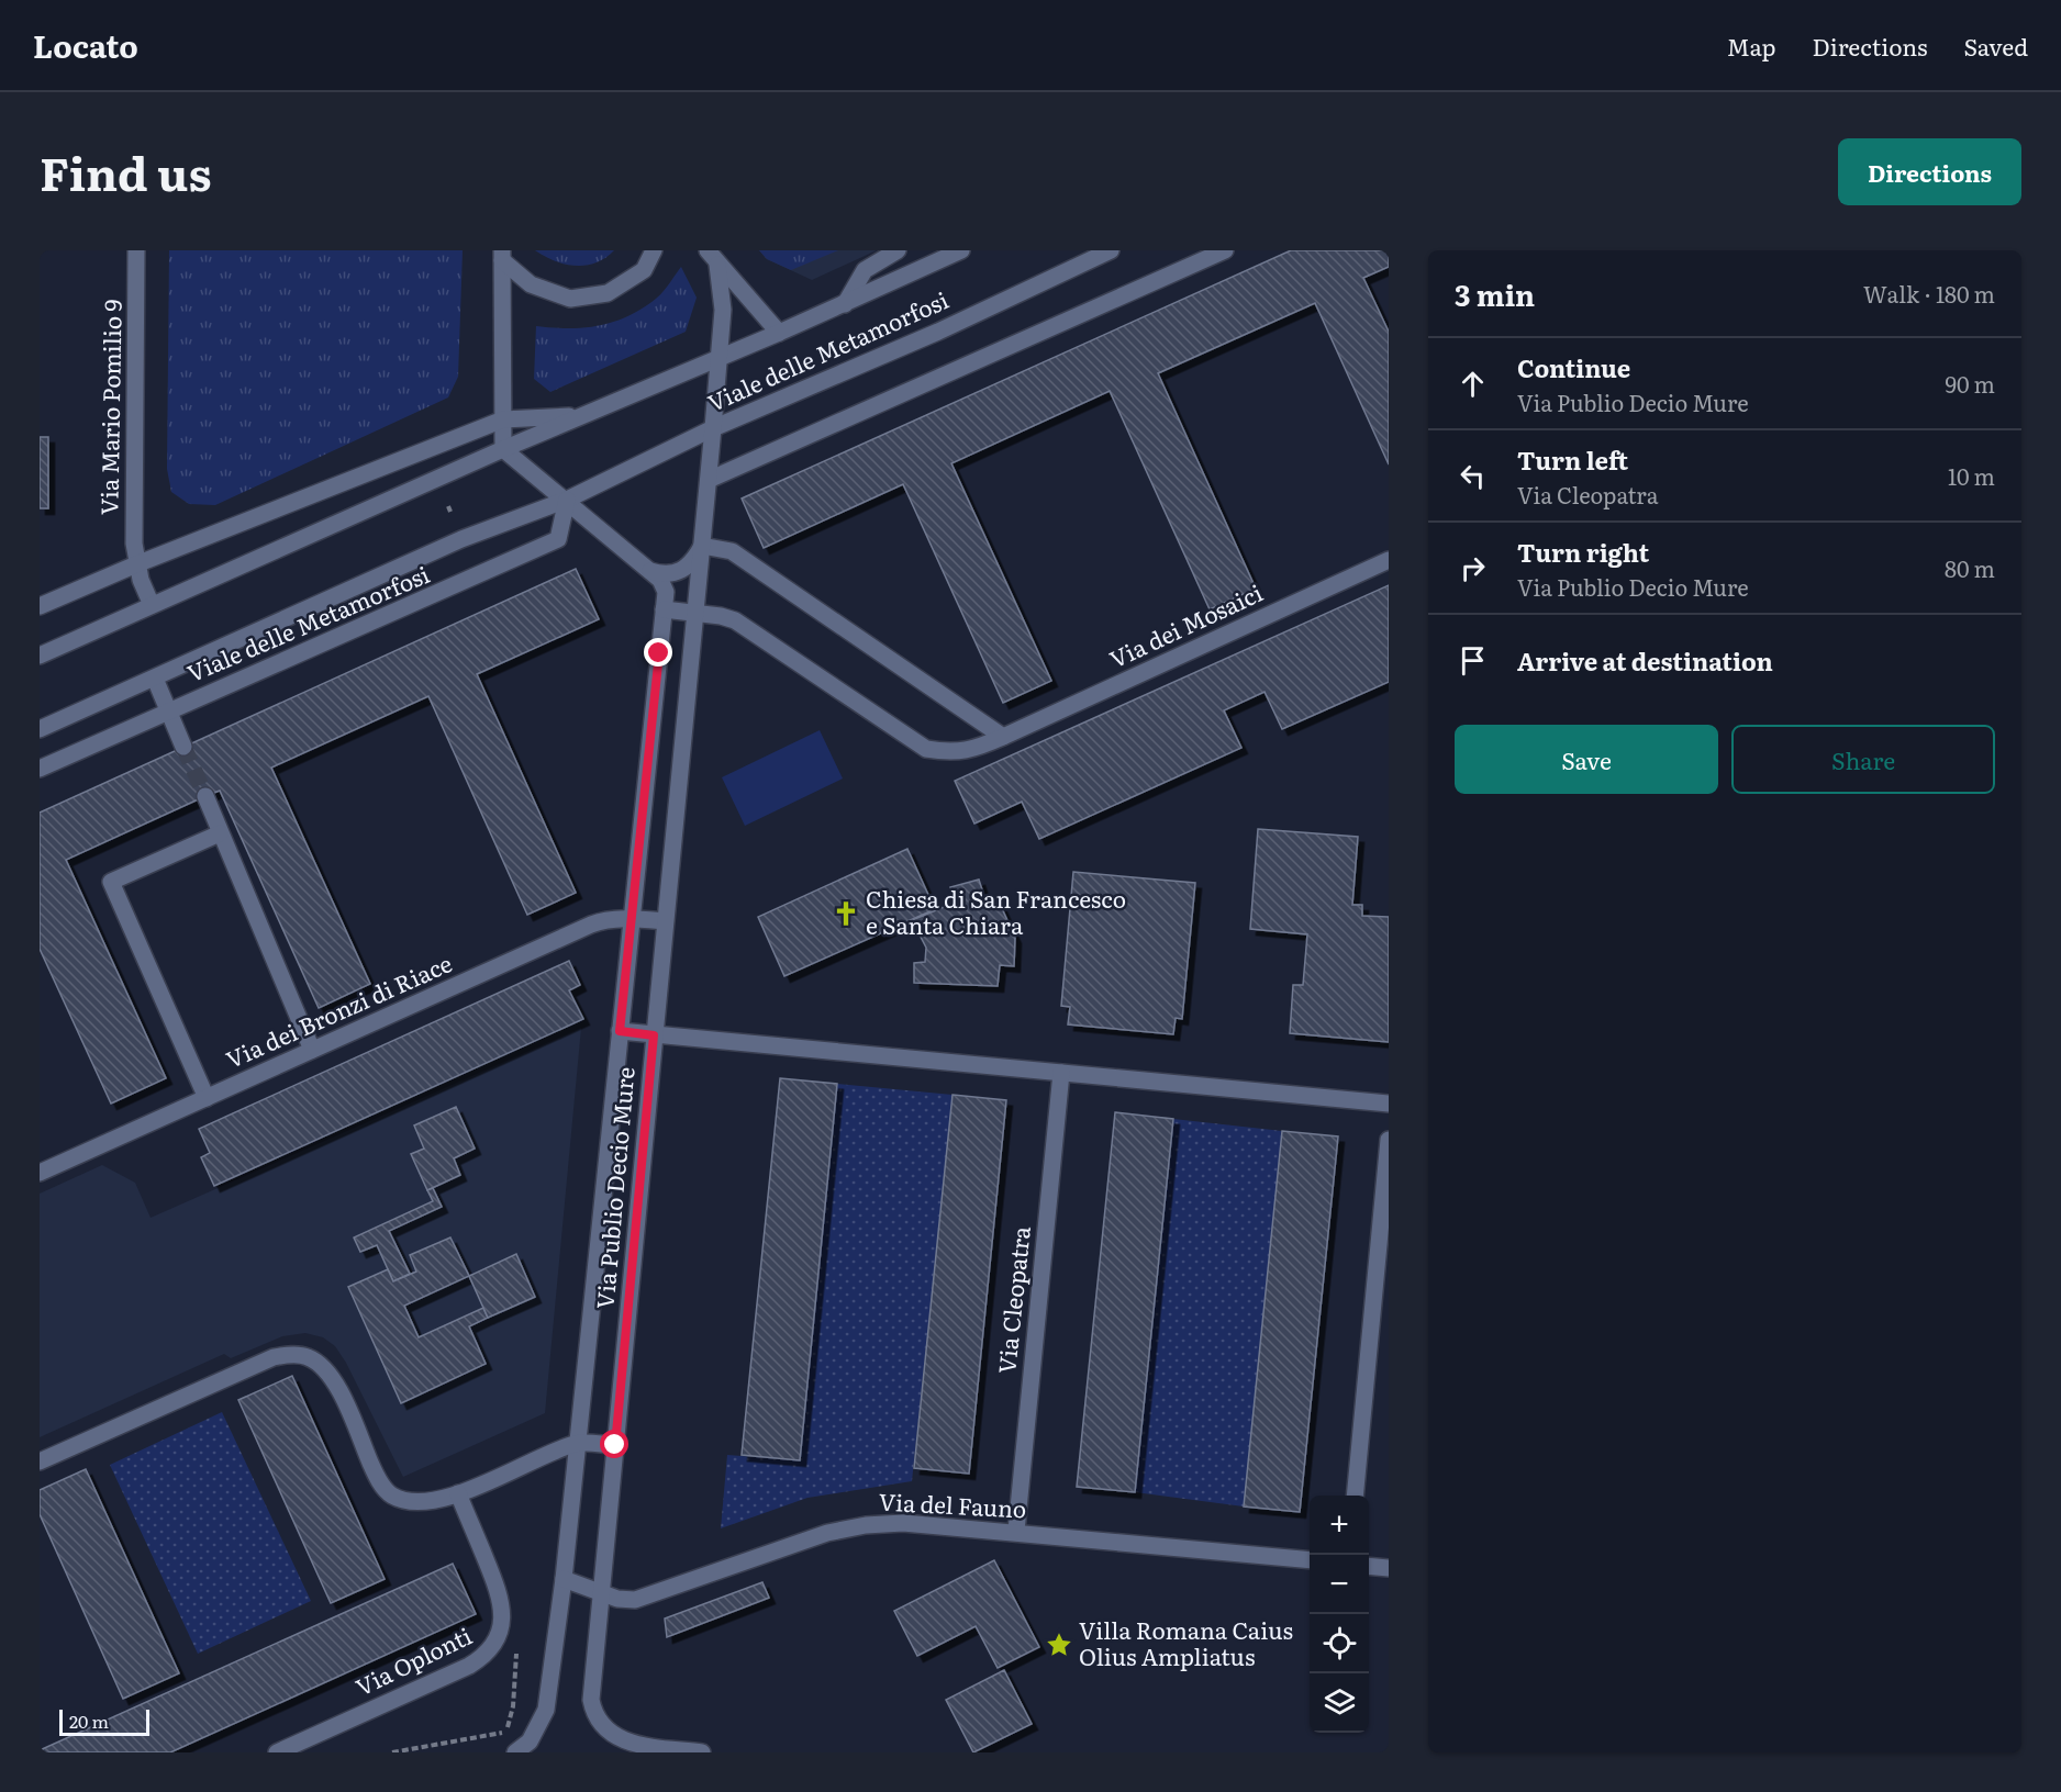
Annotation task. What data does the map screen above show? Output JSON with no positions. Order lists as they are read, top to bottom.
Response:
{
  "streets": {
    "street": [
      "Viale delle Metamorfosi",
      "Via Mario Pomilio 9",
      "Via dei Mosaici",
      "Via dei Bronzi di Riace",
      "Via Publio Decio Mure",
      "Via Cleopatra",
      "Via del Fauno",
      "Via Oplonti"
    ]
  },
  "crossings": [
    ["Viale delle Metamorfosi", "Via Mario Pomilio 9"],
    ["Viale delle Metamorfosi", "Via Publio Decio Mure"],
    ["Via dei Mosaici", "Via Publio Decio Mure"],
    ["Via dei Bronzi di Riace", "Via Publio Decio Mure"],
    ["Via Publio Decio Mure", "Via del Fauno"],
    ["Via Cleopatra", "Via del Fauno"]
  ],
  "places": {
    "church": ["Chiesa di San Francesco e Santa Chiara"],
    "place": ["Villa Romana Caius Olius Ampliatus"]
  },
  "scale_bar": "20 m",
  "page": {
    "header": "Locato",
    "nav": ["Map", "Directions", "Saved"],
    "title": "Find us",
    "buttons": [
      "Directions",
      ["Save", "Share"]
    ],
    "heading": ["3 min", "Walk · 180 m"],
    "list": [
      ["Continue", "Via Publio Decio Mure", "90 m"],
      ["Turn left", "Via Cleopatra", "10 m"],
      ["Turn right", "Via Publio Decio Mure", "80 m"],
      "Arrive at destination"
    ],
    "map_buttons": ["+", "−"],
    "scale": "20 m"
  }
}
